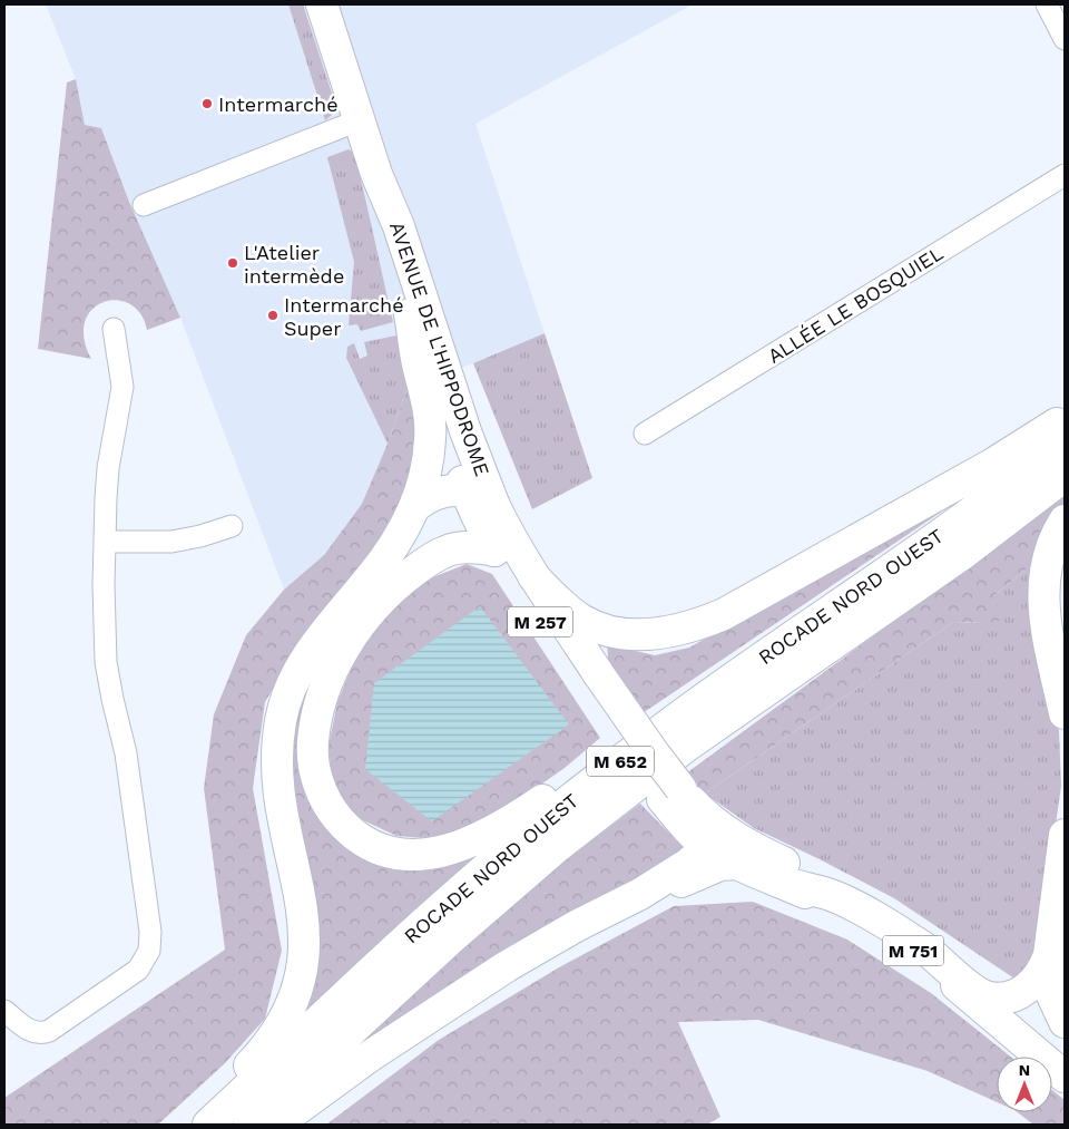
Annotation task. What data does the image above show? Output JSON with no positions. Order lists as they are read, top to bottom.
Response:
{
  "streets": {
    "main road": [
      "AVENUE DE L'HIPPODROME",
      "ROCADE NORD OUEST",
      "M 257",
      "M 652",
      "M 751"
    ],
    "street": ["ALLÉE LE BOSQUIEL"]
  },
  "crossings": [
    ["AVENUE DE L'HIPPODROME", "M 257"]
  ],
  "places": ["Intermarché", "L'Atelier intermède", "Intermarché Super"],
  "north": "top"
}
